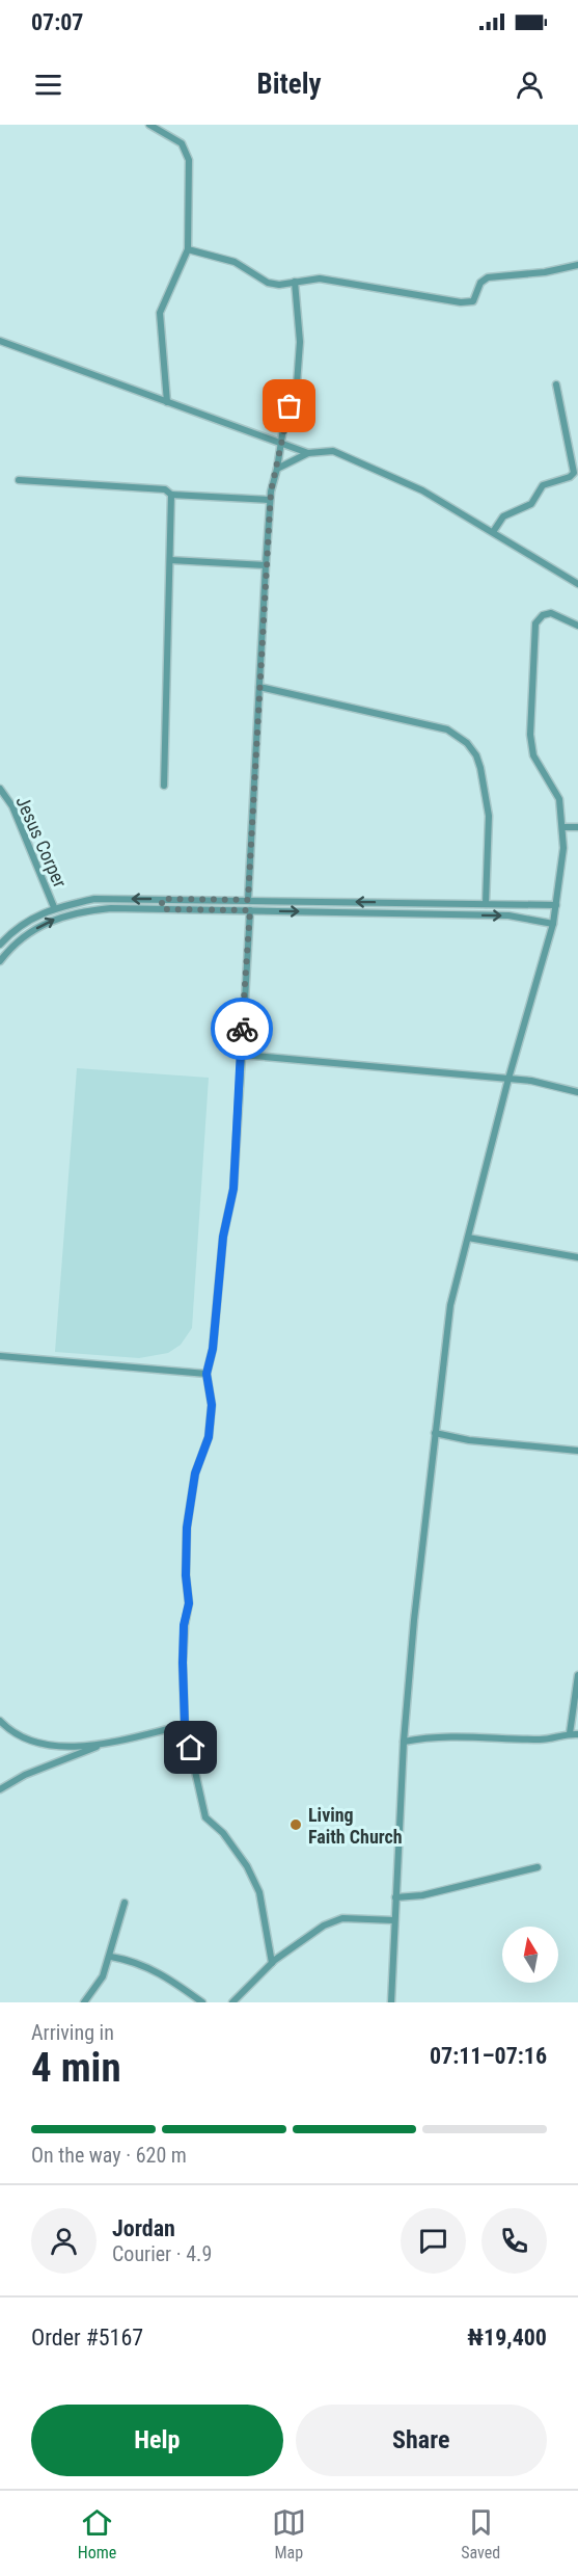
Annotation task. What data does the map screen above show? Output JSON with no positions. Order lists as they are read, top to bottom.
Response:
{
  "streets": {
    "street": ["Jesus Corper"]
  },
  "places": ["Living Faith Church"],
  "north": "top",
  "page": {
    "status": "07:07",
    "header": "Bitely",
    "heading": ["4 min", "Arriving in", "07:11–07:16"],
    "panel": [
      "Jordan",
      "Courier · 4.9",
      "Order #5167",
      "₦19,400"
    ],
    "bar": "On the way · 620 m",
    "buttons": ["Help", "Share"],
    "tabs": ["Home", "Map", "Saved"]
  }
}
